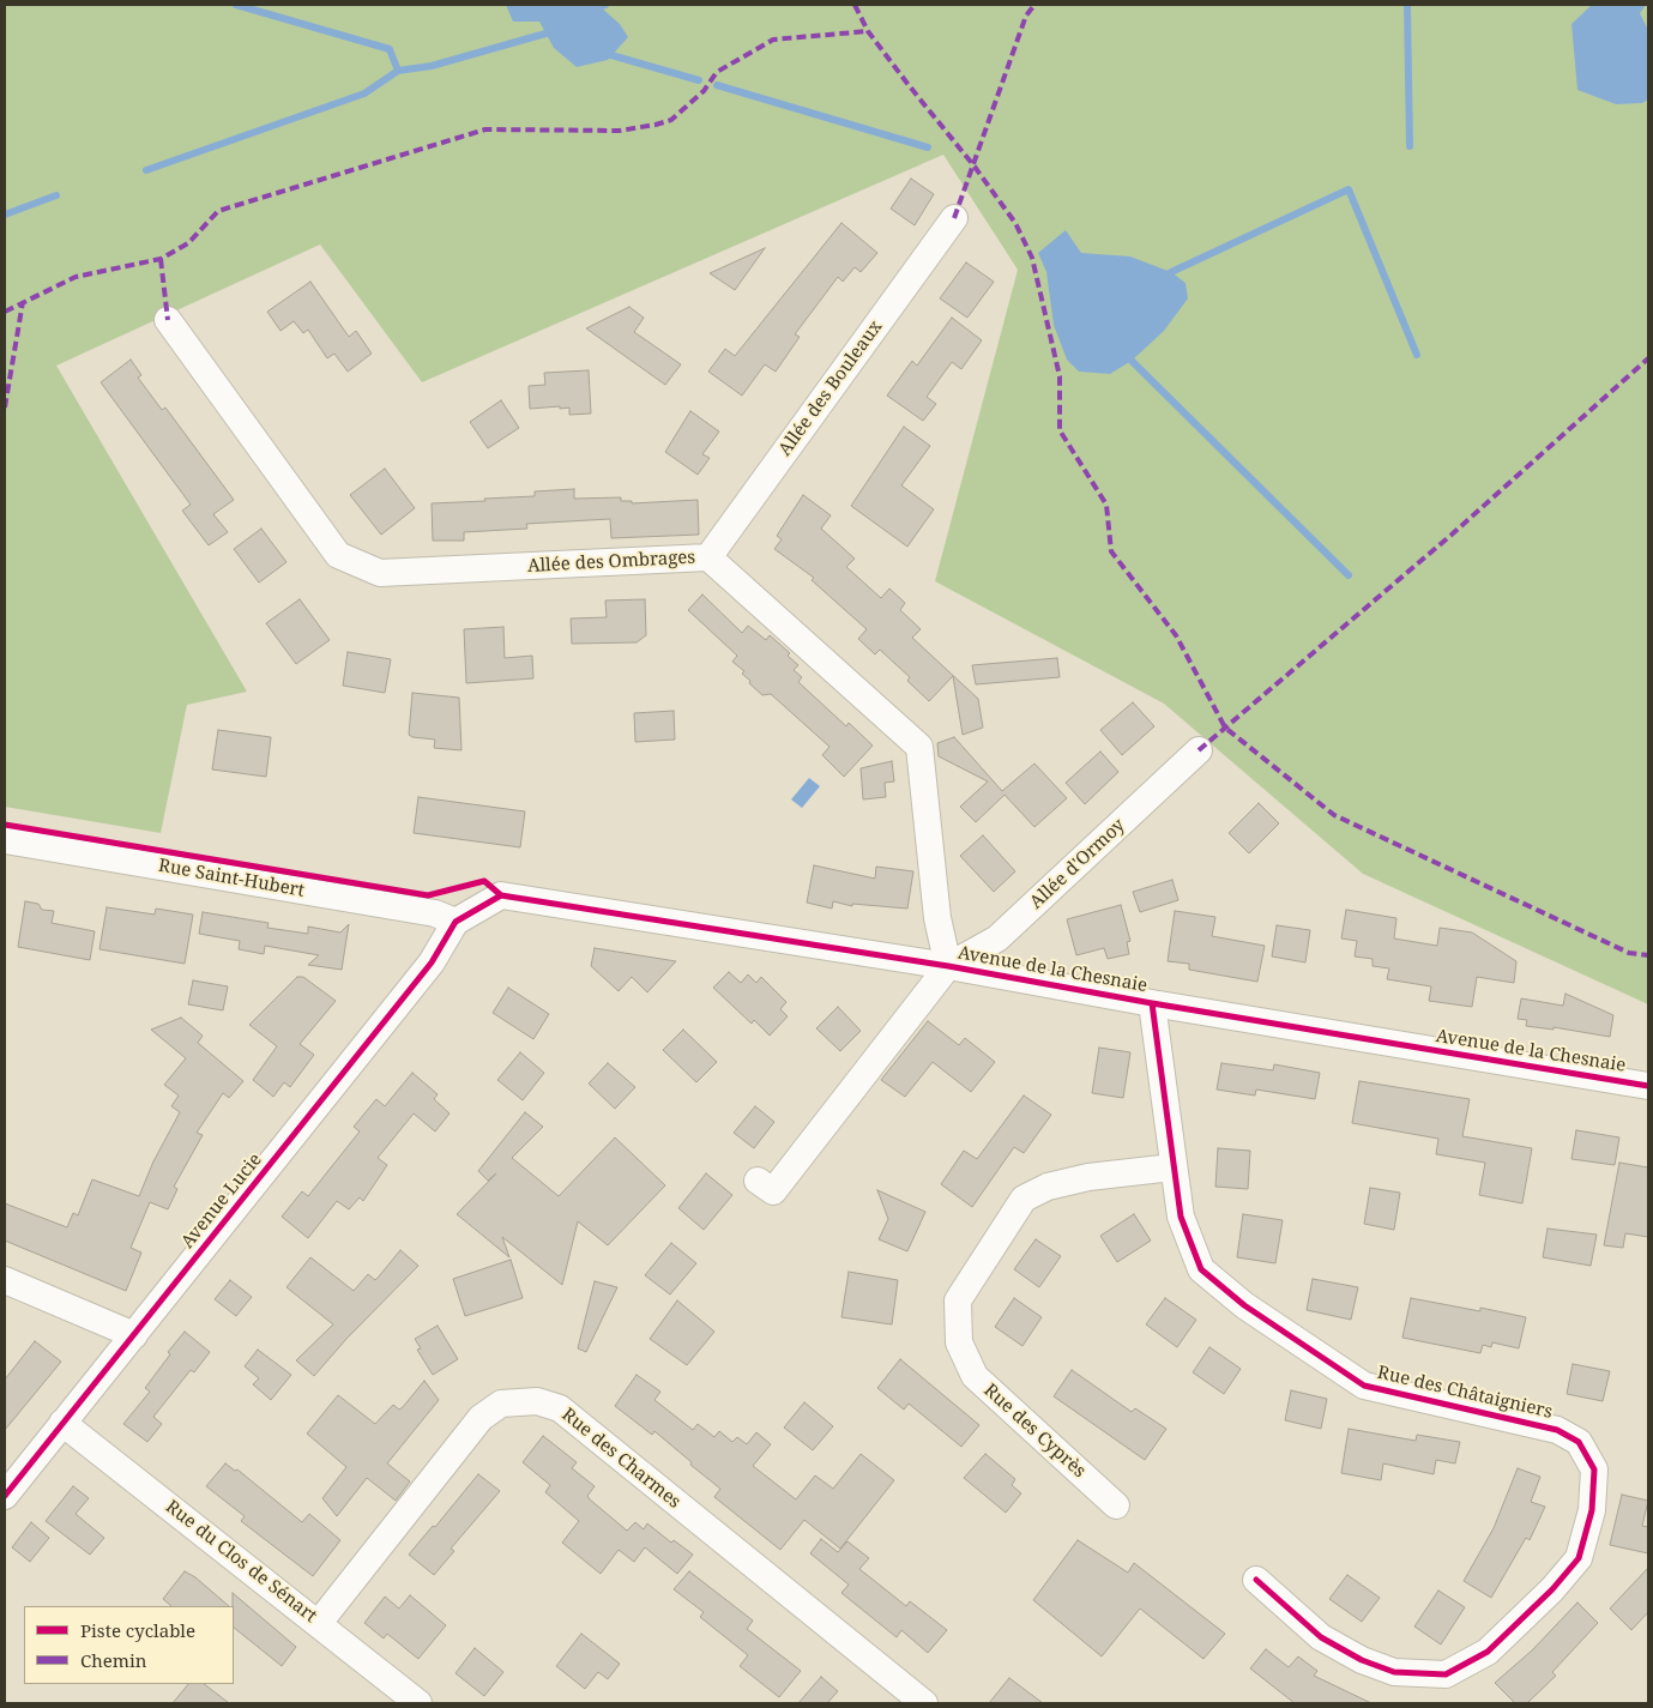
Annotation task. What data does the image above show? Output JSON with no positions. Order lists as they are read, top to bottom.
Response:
{
  "streets": {
    "street": [
      "Allée des Bouleaux",
      "Allée des Ombrages",
      "Allée d'Ormoy",
      "Rue Saint-Hubert",
      "Avenue de la Chesnaie",
      "Avenue Lucie",
      "Rue des Châtaigniers",
      "Rue des Cyprès",
      "Rue des Charmes",
      "Rue du Clos de Sénart"
    ]
  },
  "crossings": [
    ["Allée des Bouleaux", "Allée des Ombrages"],
    ["Allée des Ombrages", "Allée d'Ormoy"],
    ["Allée des Ombrages", "Avenue de la Chesnaie"],
    ["Allée d'Ormoy", "Avenue de la Chesnaie"],
    ["Rue Saint-Hubert", "Avenue de la Chesnaie"],
    ["Rue Saint-Hubert", "Avenue Lucie"],
    ["Avenue de la Chesnaie", "Avenue Lucie"],
    ["Avenue de la Chesnaie", "Rue des Châtaigniers"],
    ["Avenue Lucie", "Rue du Clos de Sénart"],
    ["Rue des Châtaigniers", "Rue des Cyprès"],
    ["Rue des Charmes", "Rue du Clos de Sénart"]
  ],
  "legend": ["Piste cyclable", "Chemin"]
}
